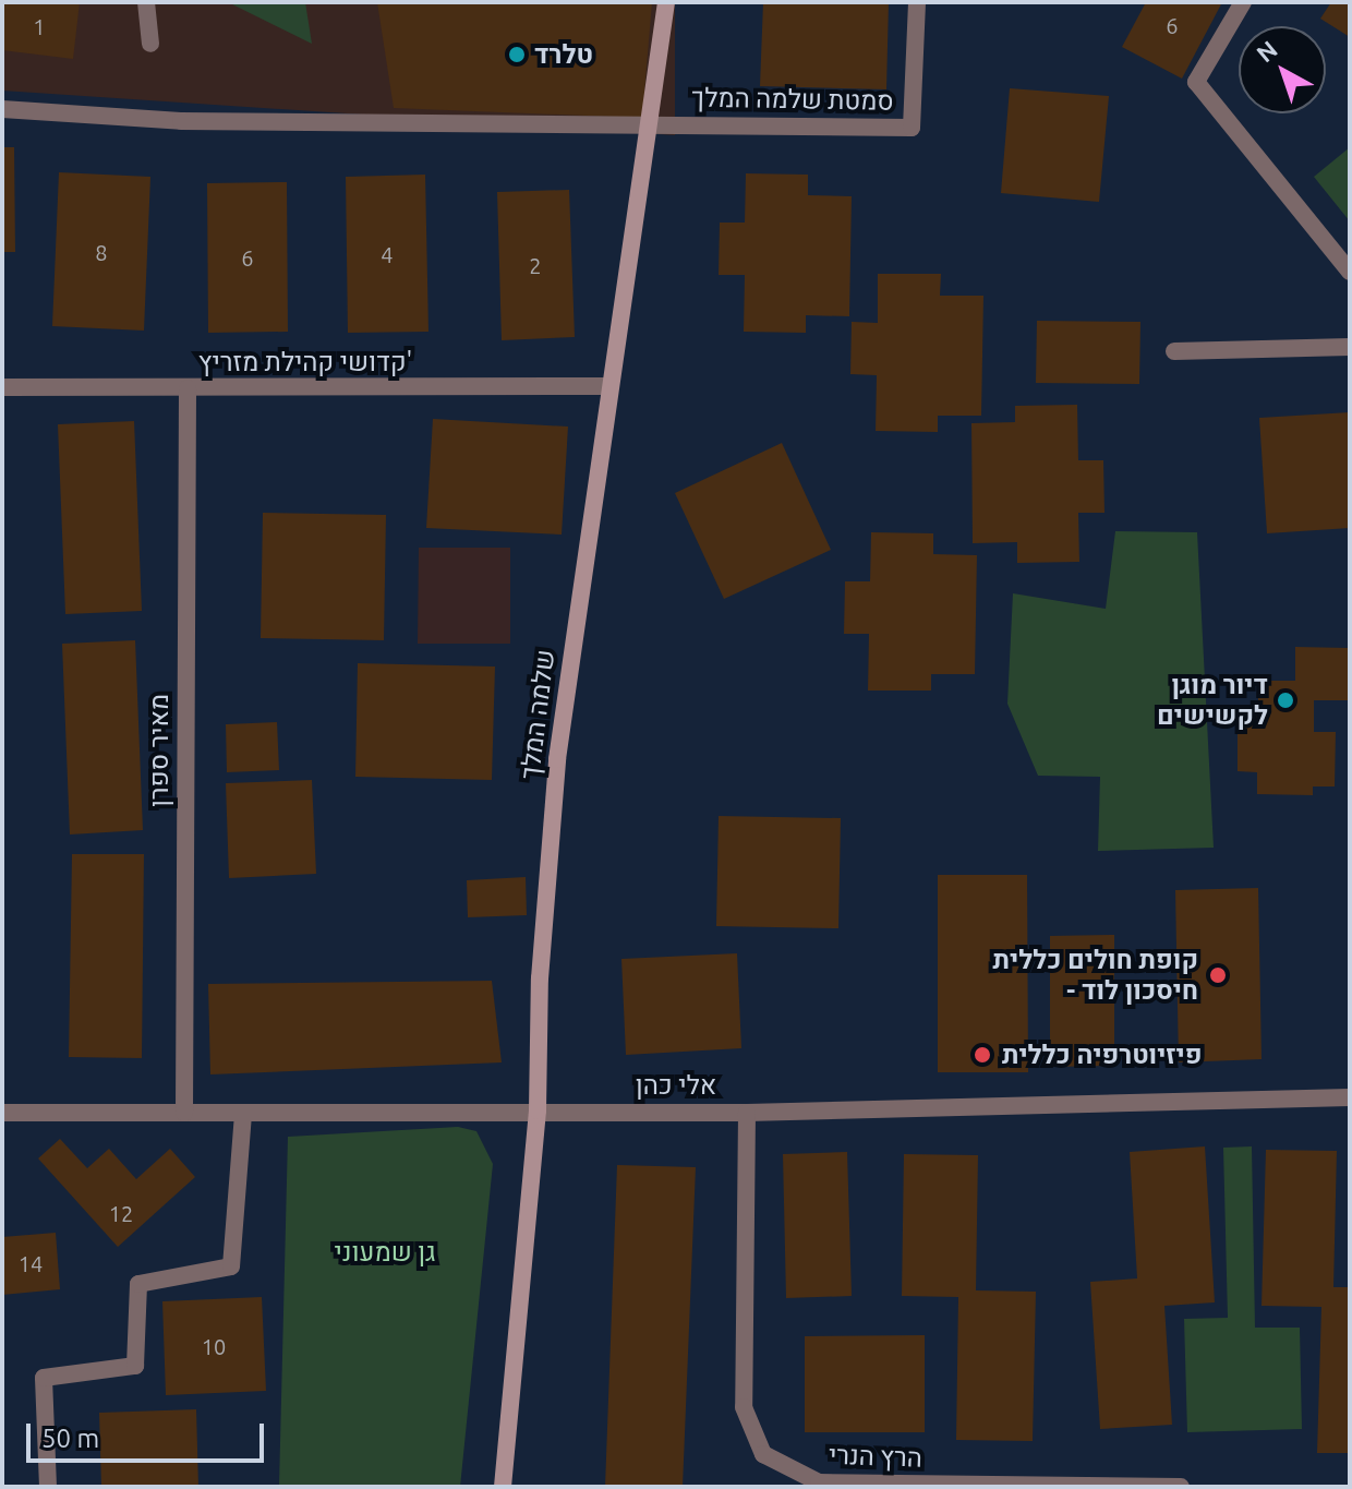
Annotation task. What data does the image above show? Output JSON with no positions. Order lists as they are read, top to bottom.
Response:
{
  "streets": {
    "street": [
      "סמטת שלמה המלך",
      "קדושי קהילת מזריץ'",
      "שלמה המלך",
      "מאיר ספרן",
      "אלי כהן",
      "הרץ הנרי"
    ]
  },
  "crossings": [
    ["סמטת שלמה המלך", "שלמה המלך"],
    ["קדושי קהילת מזריץ'", "שלמה המלך"],
    ["קדושי קהילת מזריץ'", "מאיר ספרן"],
    ["שלמה המלך", "אלי כהן"],
    ["מאיר ספרן", "אלי כהן"],
    ["אלי כהן", "הרץ הנרי"]
  ],
  "parks": ["גן שמעוני"],
  "places": [
    "טלרד",
    "דיור מוגן לקשישים",
    "קופת חולים כללית - חיסכון לוד",
    "פיזיוטרפיה כללית"
  ],
  "house_numbers": [
    "6",
    "1",
    "8",
    "4",
    "6",
    "2",
    "12",
    "14",
    "10"
  ],
  "scale_bar": "50 m",
  "north": "top left"
}
